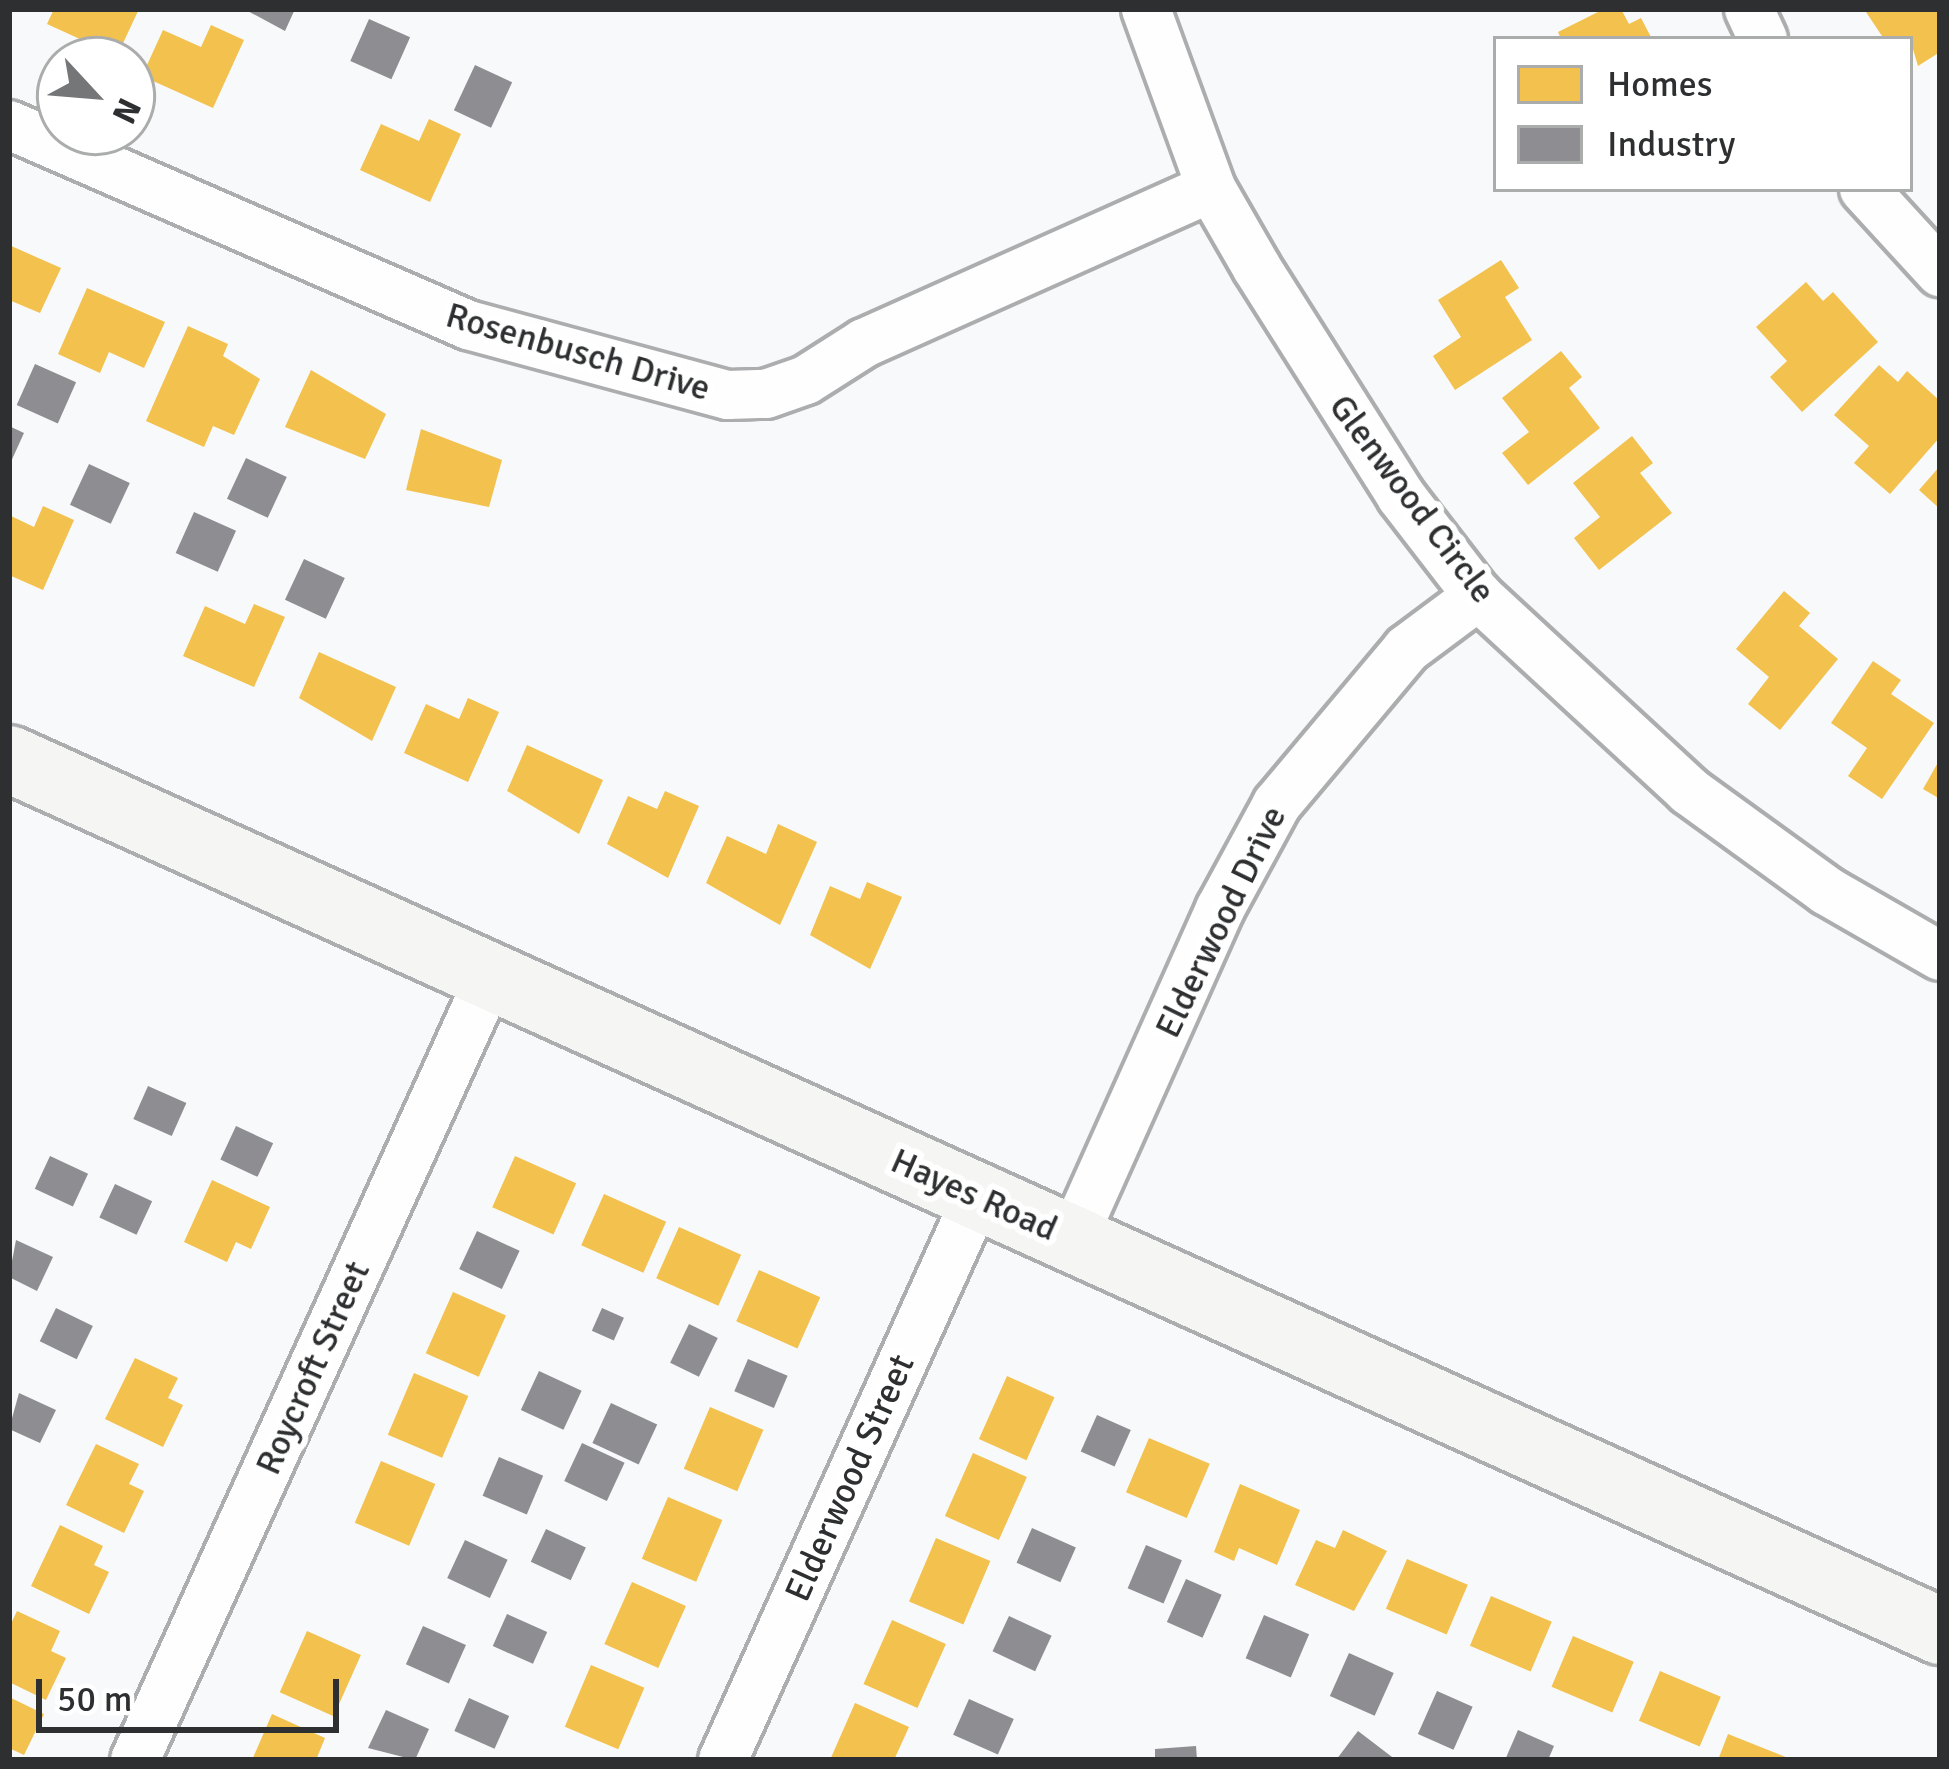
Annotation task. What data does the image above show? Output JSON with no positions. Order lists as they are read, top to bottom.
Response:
{
  "streets": {
    "street": [
      "Rosenbusch Drive",
      "Glenwood Circle",
      "Elderwood Drive",
      "Hayes Road",
      "Roycroft Street",
      "Elderwood Street"
    ]
  },
  "crossings": [
    ["Rosenbusch Drive", "Glenwood Circle"],
    ["Glenwood Circle", "Elderwood Drive"],
    ["Elderwood Drive", "Hayes Road"],
    ["Hayes Road", "Roycroft Street"],
    ["Hayes Road", "Elderwood Street"]
  ],
  "legend": ["Homes", "Industry"],
  "scale_bar": "50 m",
  "north": "bottom right"
}
